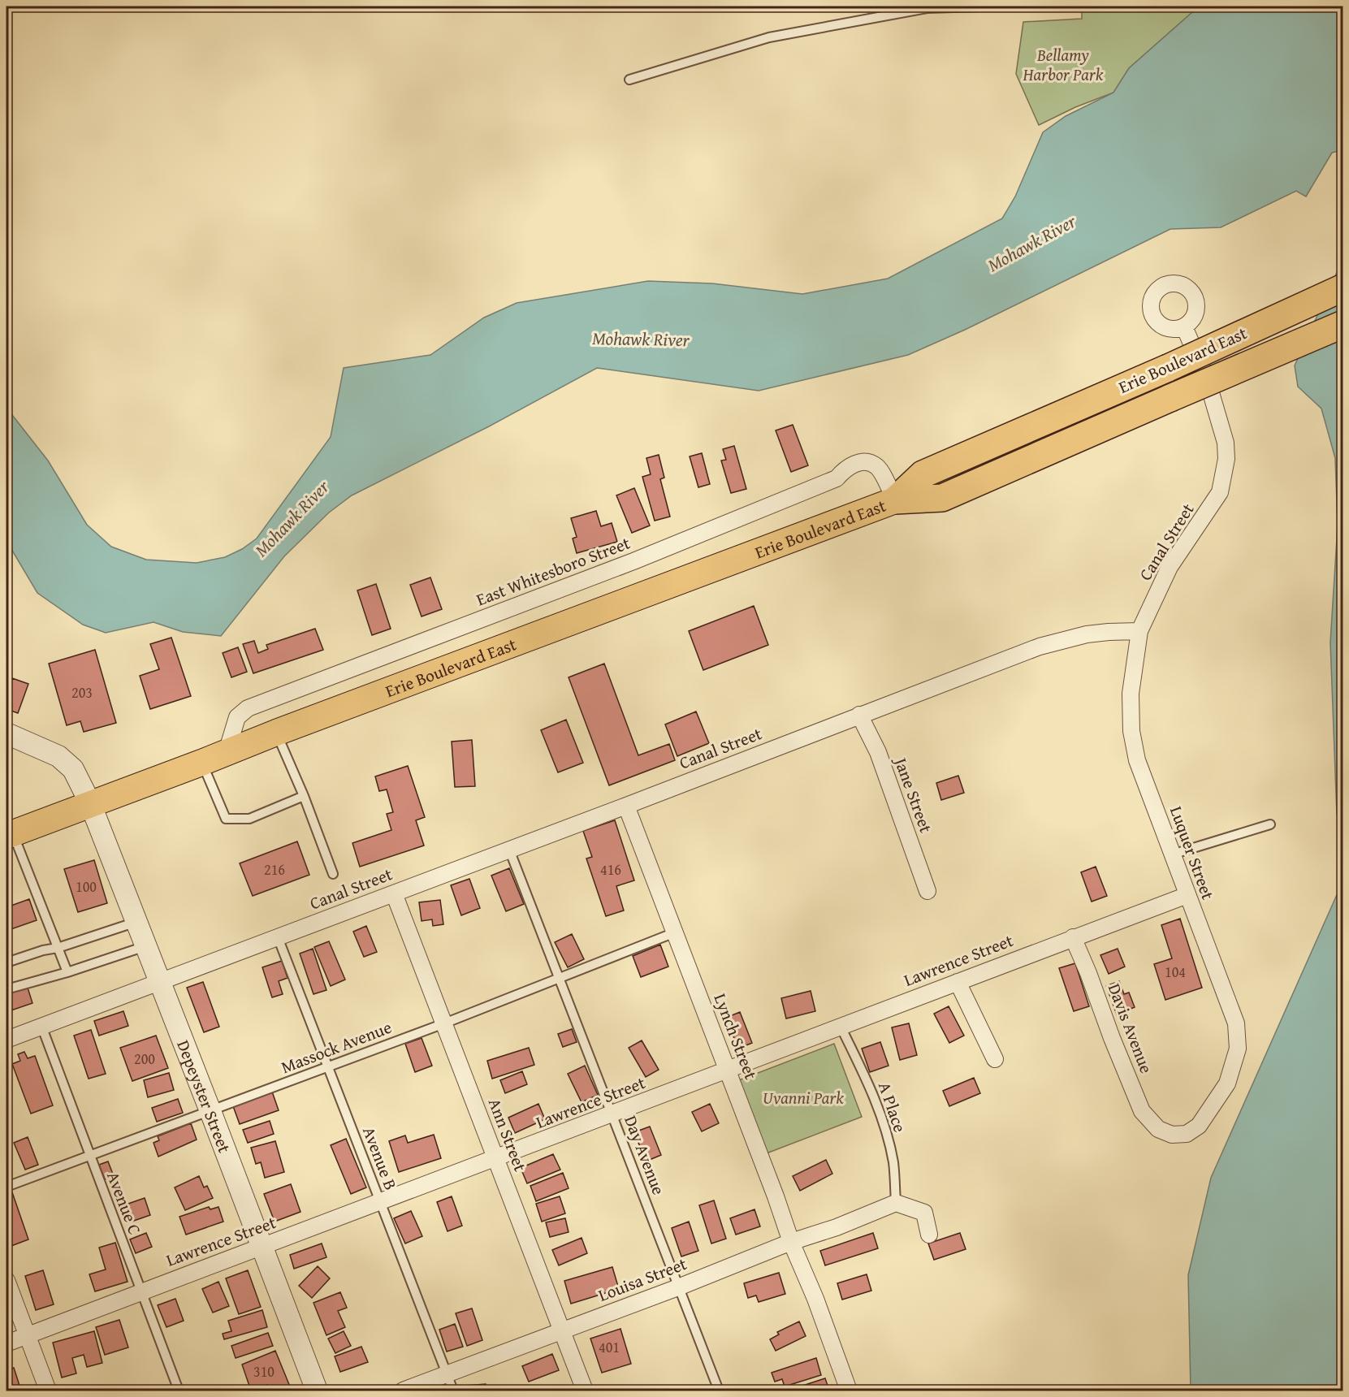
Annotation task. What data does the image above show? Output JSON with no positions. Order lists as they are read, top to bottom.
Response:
{
  "streets": {
    "highway": ["Erie Boulevard East"],
    "street": [
      "Canal Street",
      "East Whitesboro Street",
      "Jane Street",
      "Luquer Street",
      "Lawrence Street",
      "Davis Avenue",
      "Lynch Street",
      "Depeyster Street",
      "Ann Street",
      "Louisa Street"
    ],
    "lane": [
      "Massock Avenue",
      "A Place",
      "Day Avenue",
      "Avenue B",
      "Avenue C"
    ]
  },
  "crossings": [
    ["Erie Boulevard East", "East Whitesboro Street"],
    ["Erie Boulevard East", "Depeyster Street"],
    ["Canal Street", "Jane Street"],
    ["Canal Street", "Luquer Street"],
    ["Canal Street", "Lynch Street"],
    ["Canal Street", "Depeyster Street"],
    ["Canal Street", "Ann Street"],
    ["Canal Street", "Day Avenue"],
    ["Canal Street", "Avenue B"],
    ["Canal Street", "Avenue C"],
    ["Luquer Street", "Lawrence Street"],
    ["Luquer Street", "Davis Avenue"],
    ["Lawrence Street", "Davis Avenue"],
    ["Lawrence Street", "Lynch Street"],
    ["Lawrence Street", "Depeyster Street"],
    ["Lawrence Street", "A Place"],
    ["Lawrence Street", "Ann Street"],
    ["Lawrence Street", "Day Avenue"],
    ["Lawrence Street", "Avenue B"],
    ["Lawrence Street", "Avenue C"],
    ["Lynch Street", "Massock Avenue"],
    ["Lynch Street", "Louisa Street"],
    ["Massock Avenue", "Depeyster Street"],
    ["Massock Avenue", "Ann Street"],
    ["Massock Avenue", "Day Avenue"],
    ["Massock Avenue", "Avenue B"],
    ["Massock Avenue", "Avenue C"],
    ["A Place", "Louisa Street"],
    ["Ann Street", "Louisa Street"],
    ["Day Avenue", "Louisa Street"],
    ["Avenue B", "Louisa Street"]
  ],
  "water": ["Mohawk River"],
  "parks": ["Bellamy Harbor Park", "Uvanni Park"],
  "house_numbers": [
    "203",
    "216",
    "416",
    "100",
    "104",
    "200",
    "401",
    "310"
  ]
}
